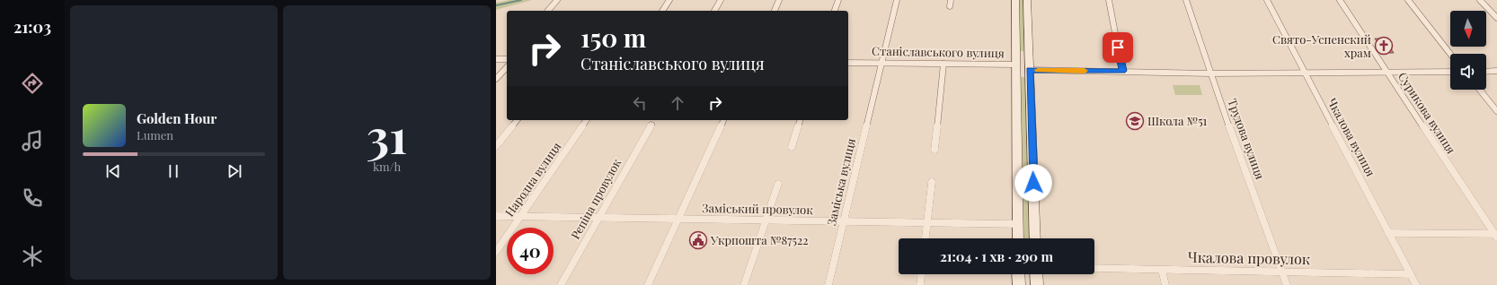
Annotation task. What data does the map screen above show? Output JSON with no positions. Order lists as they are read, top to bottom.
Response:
{
  "streets": {
    "street": [
      "Станіславського вулиця",
      "Сурикова вулиця",
      "Чкалова вулиця",
      "Трудова вулиця",
      "Народна вулиця",
      "Заміська вулиця",
      "Рєпіна провулок",
      "Заміський провулок",
      "Чкалова провулок"
    ]
  },
  "crossings": [
    ["Станіславського вулиця", "Сурикова вулиця"],
    ["Станіславського вулиця", "Чкалова вулиця"],
    ["Станіславського вулиця", "Трудова вулиця"],
    ["Станіславського вулиця", "Заміська вулиця"],
    ["Чкалова вулиця", "Чкалова провулок"],
    ["Трудова вулиця", "Чкалова провулок"],
    ["Народна вулиця", "Заміський провулок"],
    ["Заміська вулиця", "Заміський провулок"],
    ["Рєпіна провулок", "Заміський провулок"]
  ],
  "places": {
    "church": ["Свято-Успенский храм"],
    "school or university": ["Школа №51"],
    "public building": ["Укрпошта №87522"]
  },
  "north": "bottom",
  "page": {
    "tabs": "21:03",
    "tile": ["31", "km/h"],
    "turn": ["150 m", "Станіславського вулиця"],
    "song": ["Golden Hour", "Lumen"],
    "limit": "40",
    "trip": "21:04 · 1 хв · 290 m"
  }
}
